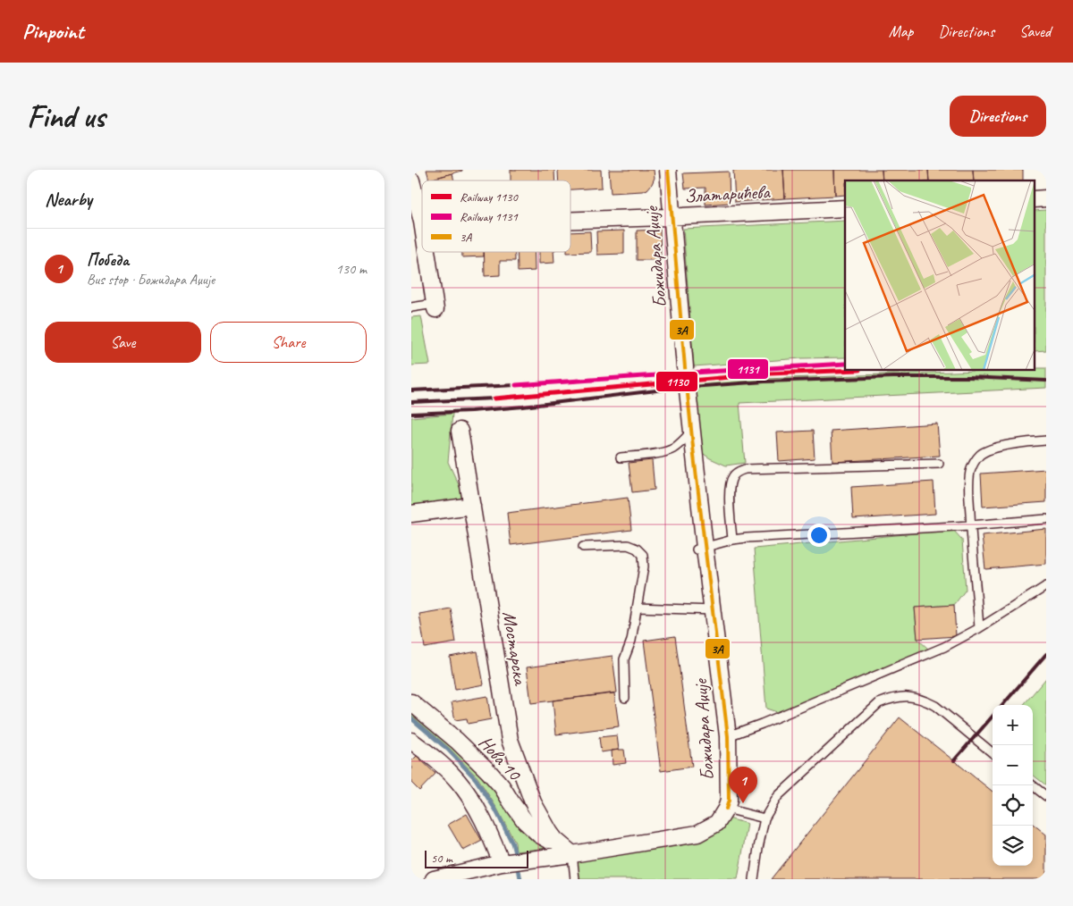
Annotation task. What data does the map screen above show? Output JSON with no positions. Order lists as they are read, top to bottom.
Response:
{
  "streets": {
    "street": [
      "Златарићева",
      "Божидара Аџије",
      "Мостарска",
      "Нова 10"
    ]
  },
  "crossings": [
    ["Златарићева", "Божидара Аџије"],
    ["Мостарска", "Нова 10"]
  ],
  "lines": ["transit line 3A", "rail line 1131", "rail line 1130"],
  "legend": ["Railway 1130", "Railway 1131", "3A"],
  "scale_bar": "50 m",
  "page": {
    "header": "Pinpoint",
    "nav": ["Map", "Directions", "Saved"],
    "buttons": [
      "Directions",
      ["Save", "Share"]
    ],
    "title": "Find us",
    "heading": "Nearby",
    "list": [
      {
        "mark": "1",
        "name": "Победа",
        "note": "Bus stop · Божидара Аџије",
        "value": "130 m"
      }
    ],
    "map_buttons": ["+", "−"],
    "pins": "1",
    "scale": "50 m"
  }
}
